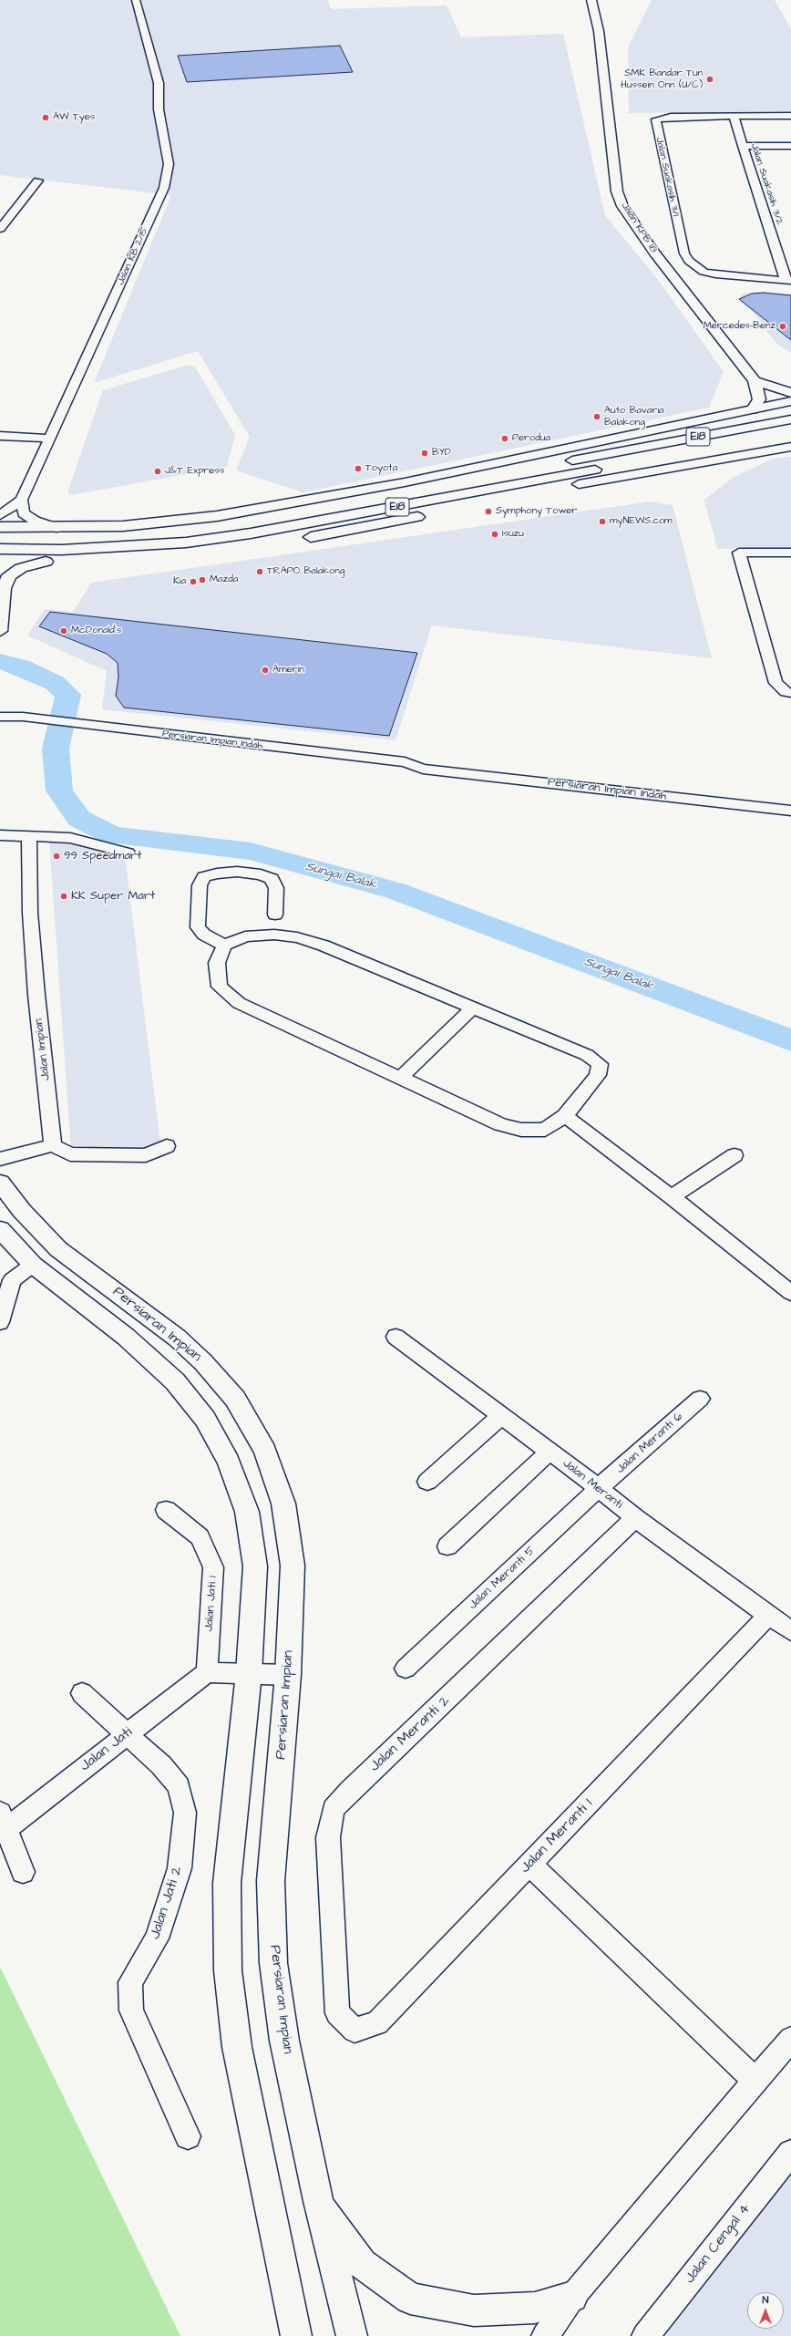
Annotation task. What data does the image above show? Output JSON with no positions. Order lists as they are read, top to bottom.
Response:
{
  "streets": {
    "main road": ["Jalan KPB 18", "E18", "Persiaran Impian"],
    "street": [
      "Jalan Suakasih 3/1",
      "Jalan Suakasih 3/2",
      "Jalan KB 2/15",
      "Persiaran Impian Indah",
      "Jalan Impian",
      "Jalan Meranti 6",
      "Jalan Meranti",
      "Jalan Meranti 5",
      "Jalan Jati 1",
      "Jalan Meranti 2",
      "Jalan Jati",
      "Jalan Meranti 1",
      "Jalan Jati 2",
      "Jalan Cengal 4"
    ]
  },
  "crossings": [
    ["Jalan Suakasih 3/1", "Jalan Suakasih 3/2"],
    ["Jalan Meranti 6", "Jalan Meranti"],
    ["Jalan Meranti 6", "Jalan Meranti 5"],
    ["Jalan Meranti", "Jalan Meranti 5"],
    ["Jalan Meranti", "Jalan Meranti 2"],
    ["Jalan Meranti", "Jalan Meranti 1"],
    ["Jalan Jati 1", "Jalan Jati"],
    ["Jalan Meranti 2", "Jalan Meranti 1"],
    ["Jalan Jati", "Jalan Jati 2"]
  ],
  "water": ["Sungai Balak"],
  "places": [
    "SMK Bandar Tun Hussein Onn (U/C)",
    "AW Tyes",
    "Mercedes-Benz",
    "Auto Bavaria Balakong",
    "Perodua",
    "BYD",
    "Toyota",
    "J&T Express",
    "Symphony Tower",
    "myNEWS.com",
    "Isuzu",
    "TRAPO Balakong",
    "Mazda",
    "Kia",
    "McDonald's",
    "Amerin",
    "99 Speedmart",
    "KK Super Mart"
  ],
  "north": "top"
}
